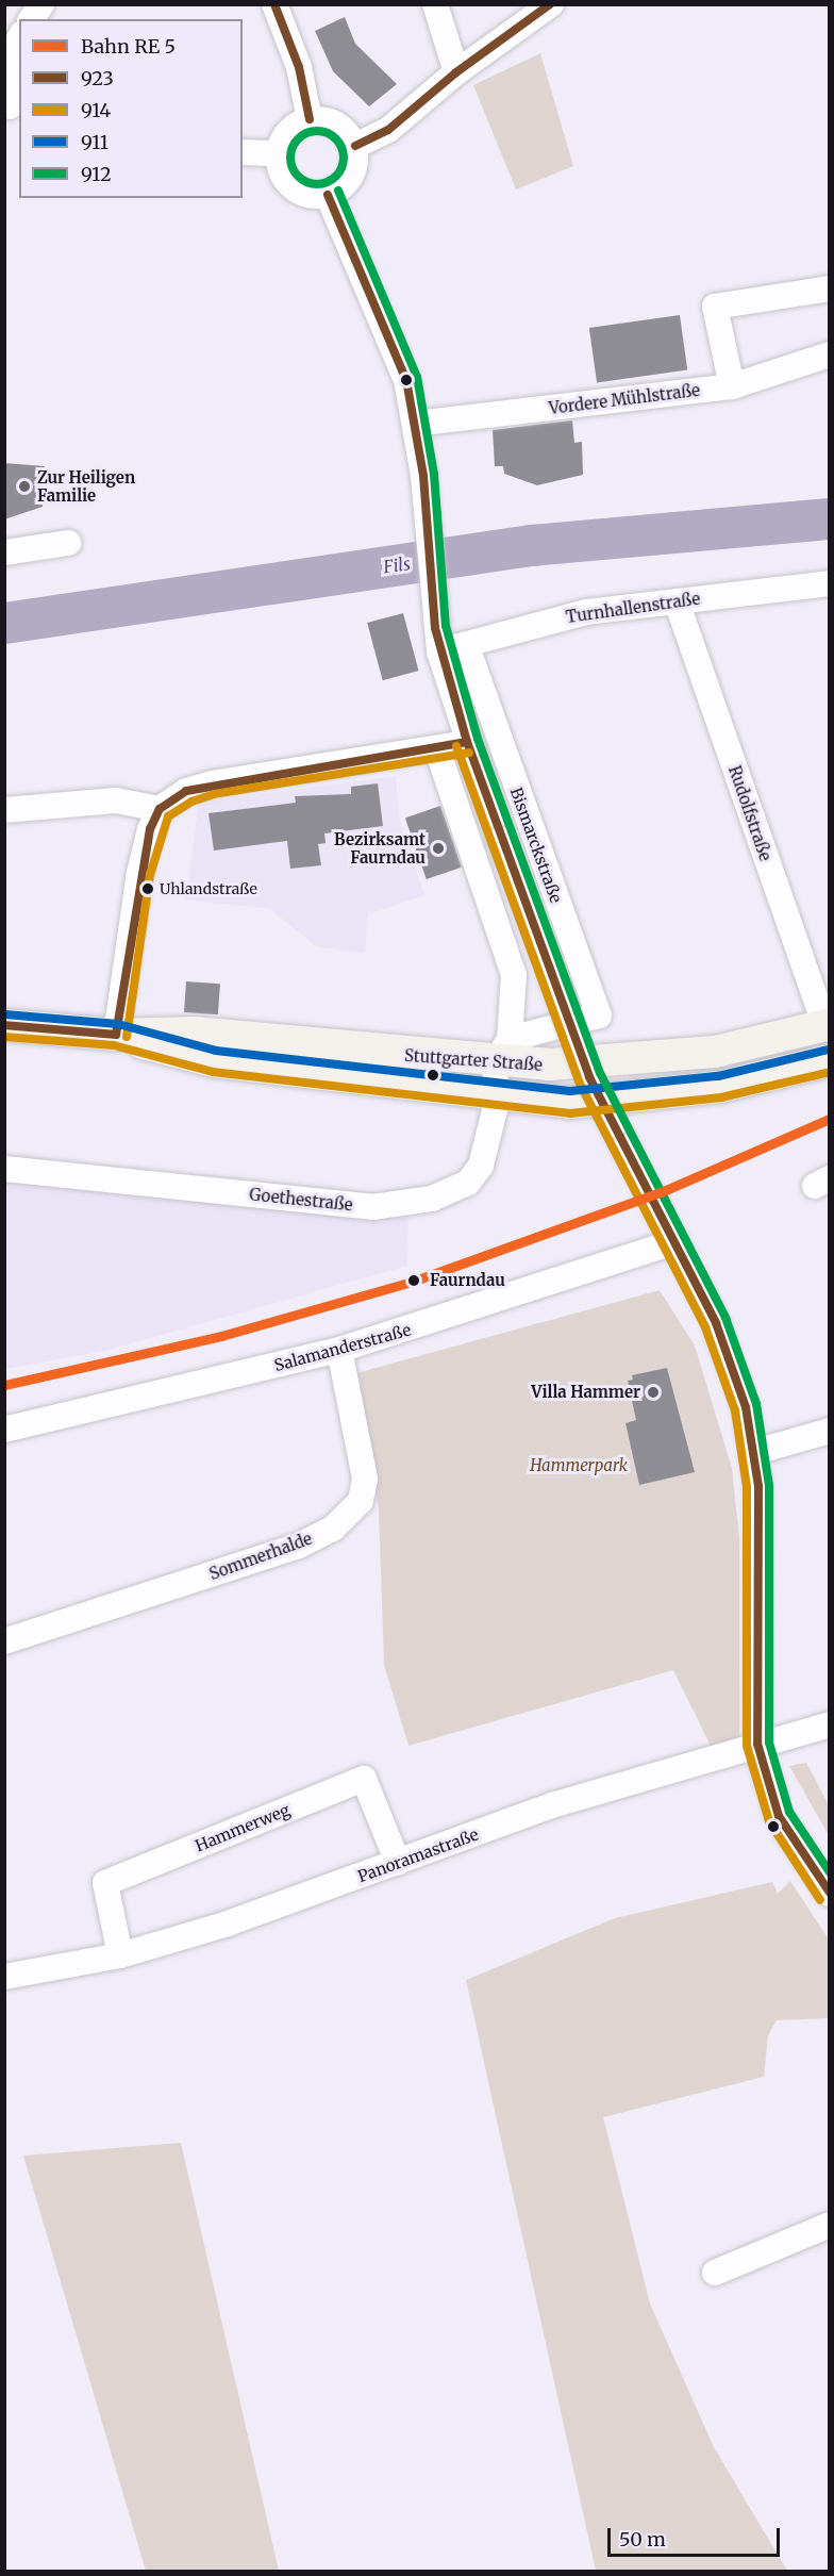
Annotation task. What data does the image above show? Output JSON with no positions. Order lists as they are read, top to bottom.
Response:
{
  "streets": {
    "main road": ["Stuttgarter Straße"],
    "street": [
      "Vordere Mühlstraße",
      "Turnhallenstraße",
      "Rudolfstraße",
      "Bismarckstraße",
      "Goethestraße",
      "Salamanderstraße",
      "Sommerhalde",
      "Hammerweg",
      "Panoramastraße"
    ]
  },
  "crossings": [
    ["Vordere Mühlstraße", "Bismarckstraße"],
    ["Turnhallenstraße", "Rudolfstraße"],
    ["Turnhallenstraße", "Bismarckstraße"],
    ["Rudolfstraße", "Stuttgarter Straße"],
    ["Bismarckstraße", "Stuttgarter Straße"],
    ["Bismarckstraße", "Goethestraße"],
    ["Bismarckstraße", "Salamanderstraße"],
    ["Bismarckstraße", "Panoramastraße"],
    ["Stuttgarter Straße", "Goethestraße"],
    ["Salamanderstraße", "Sommerhalde"],
    ["Hammerweg", "Panoramastraße"]
  ],
  "water": ["Fils"],
  "parks": ["Hammerpark"],
  "places": [
    "Zur Heiligen Familie",
    "Bezirksamt Faurndau",
    "Uhlandstraße",
    "Faurndau",
    "Villa Hammer"
  ],
  "lines": [
    "transit line 923",
    "transit line 912",
    "transit line 914",
    "transit line 911"
  ],
  "legend": [
    "Bahn RE 5",
    "923",
    "914",
    "911",
    "912"
  ],
  "scale_bar": "50 m"
}
